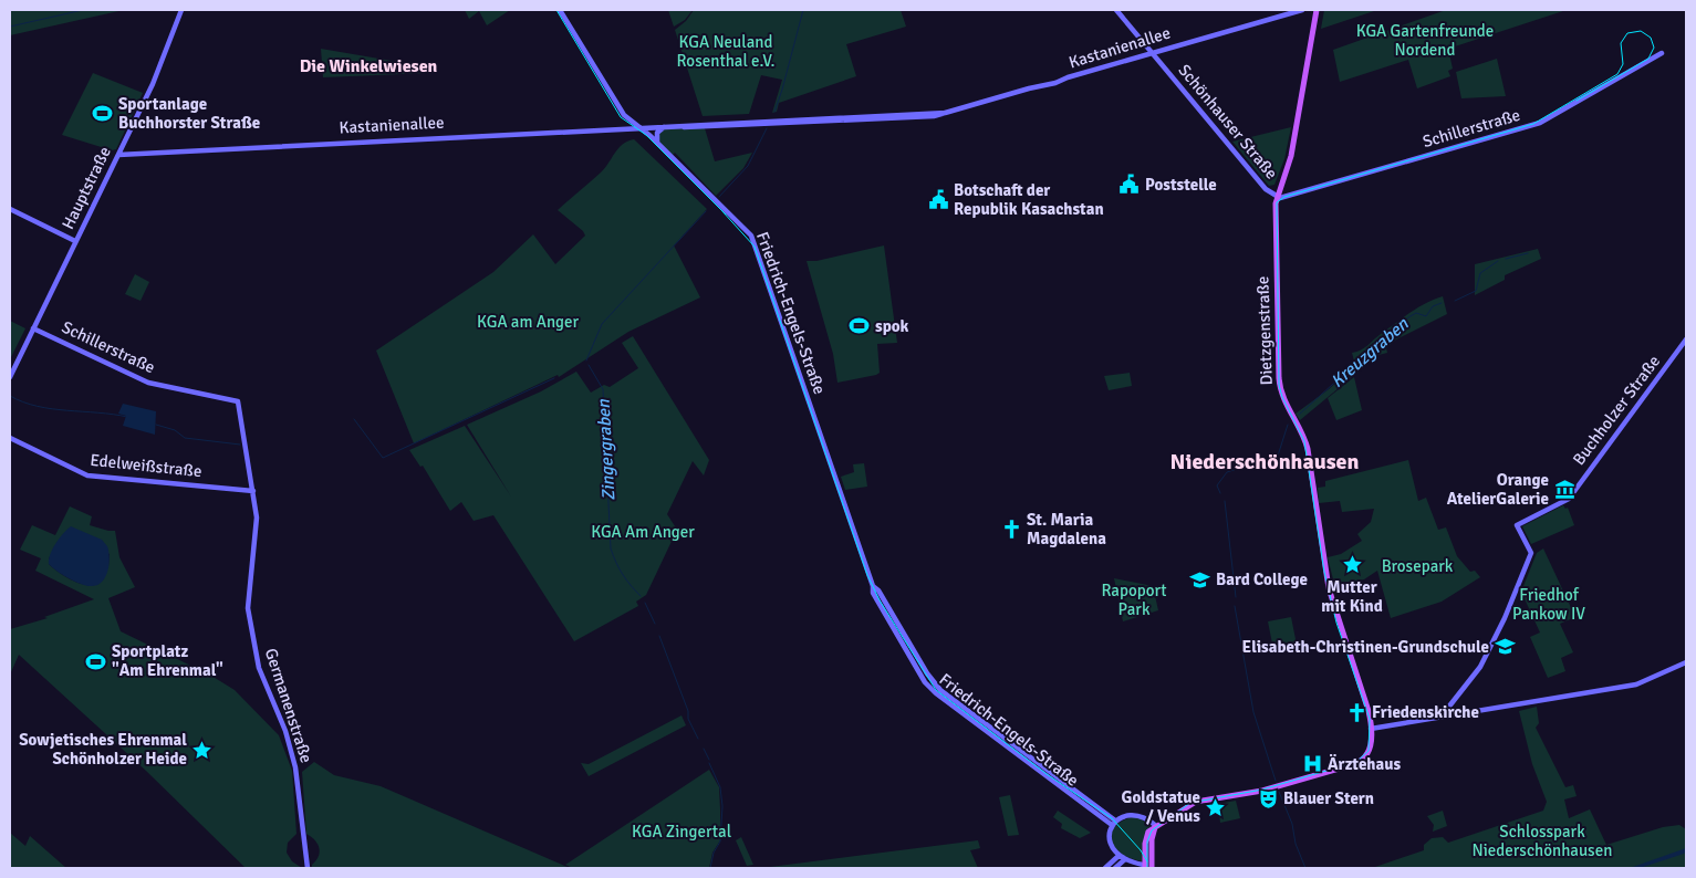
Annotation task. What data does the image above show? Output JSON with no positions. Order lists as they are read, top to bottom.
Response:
{
  "streets": {
    "main road": [
      "Kastanienallee",
      "Schönhauser Straße",
      "Schillerstraße",
      "Hauptstraße",
      "Friedrich-Engels-Straße",
      "Dietzgenstraße",
      "Buchholzer Straße",
      "Edelweißstraße",
      "Germanenstraße"
    ]
  },
  "crossings": [
    ["Kastanienallee", "Schönhauser Straße"],
    ["Kastanienallee", "Hauptstraße"],
    ["Kastanienallee", "Friedrich-Engels-Straße"],
    ["Schönhauser Straße", "Schillerstraße"],
    ["Schönhauser Straße", "Dietzgenstraße"],
    ["Schillerstraße", "Hauptstraße"],
    ["Schillerstraße", "Dietzgenstraße"],
    ["Schillerstraße", "Germanenstraße"],
    ["Edelweißstraße", "Germanenstraße"]
  ],
  "districts": ["Die Winkelwiesen", "Niederschönhausen"],
  "water": ["Kreuzgraben", "Zingergraben"],
  "parks": [
    "KGA Gartenfreunde Nordend",
    "KGA Neuland Rosenthal e.V.",
    "KGA am Anger",
    "KGA Am Anger",
    "Brosepark",
    "Rapoport Park",
    "Friedhof Pankow IV",
    "KGA Zingertal",
    "Schlosspark Niederschönhausen"
  ],
  "places": {
    "sports": ["Sportanlage Buchhorster Straße", "spok", "Sportplatz \"Am Ehrenmal\""],
    "public building": ["Poststelle", "Botschaft der Republik Kasachstan"],
    "museum": ["Orange AtelierGalerie"],
    "church": ["St. Maria Magdalena", "Friedenskirche"],
    "place": ["Mutter mit Kind", "Sowjetisches Ehrenmal Schönholzer Heide", "Goldstatue / Venus"],
    "school or university": ["Bard College", "Elisabeth-Christinen-Grundschule"],
    "hospital": ["Ärztehaus"],
    "theatre": ["Blauer Stern"]
  }
}
